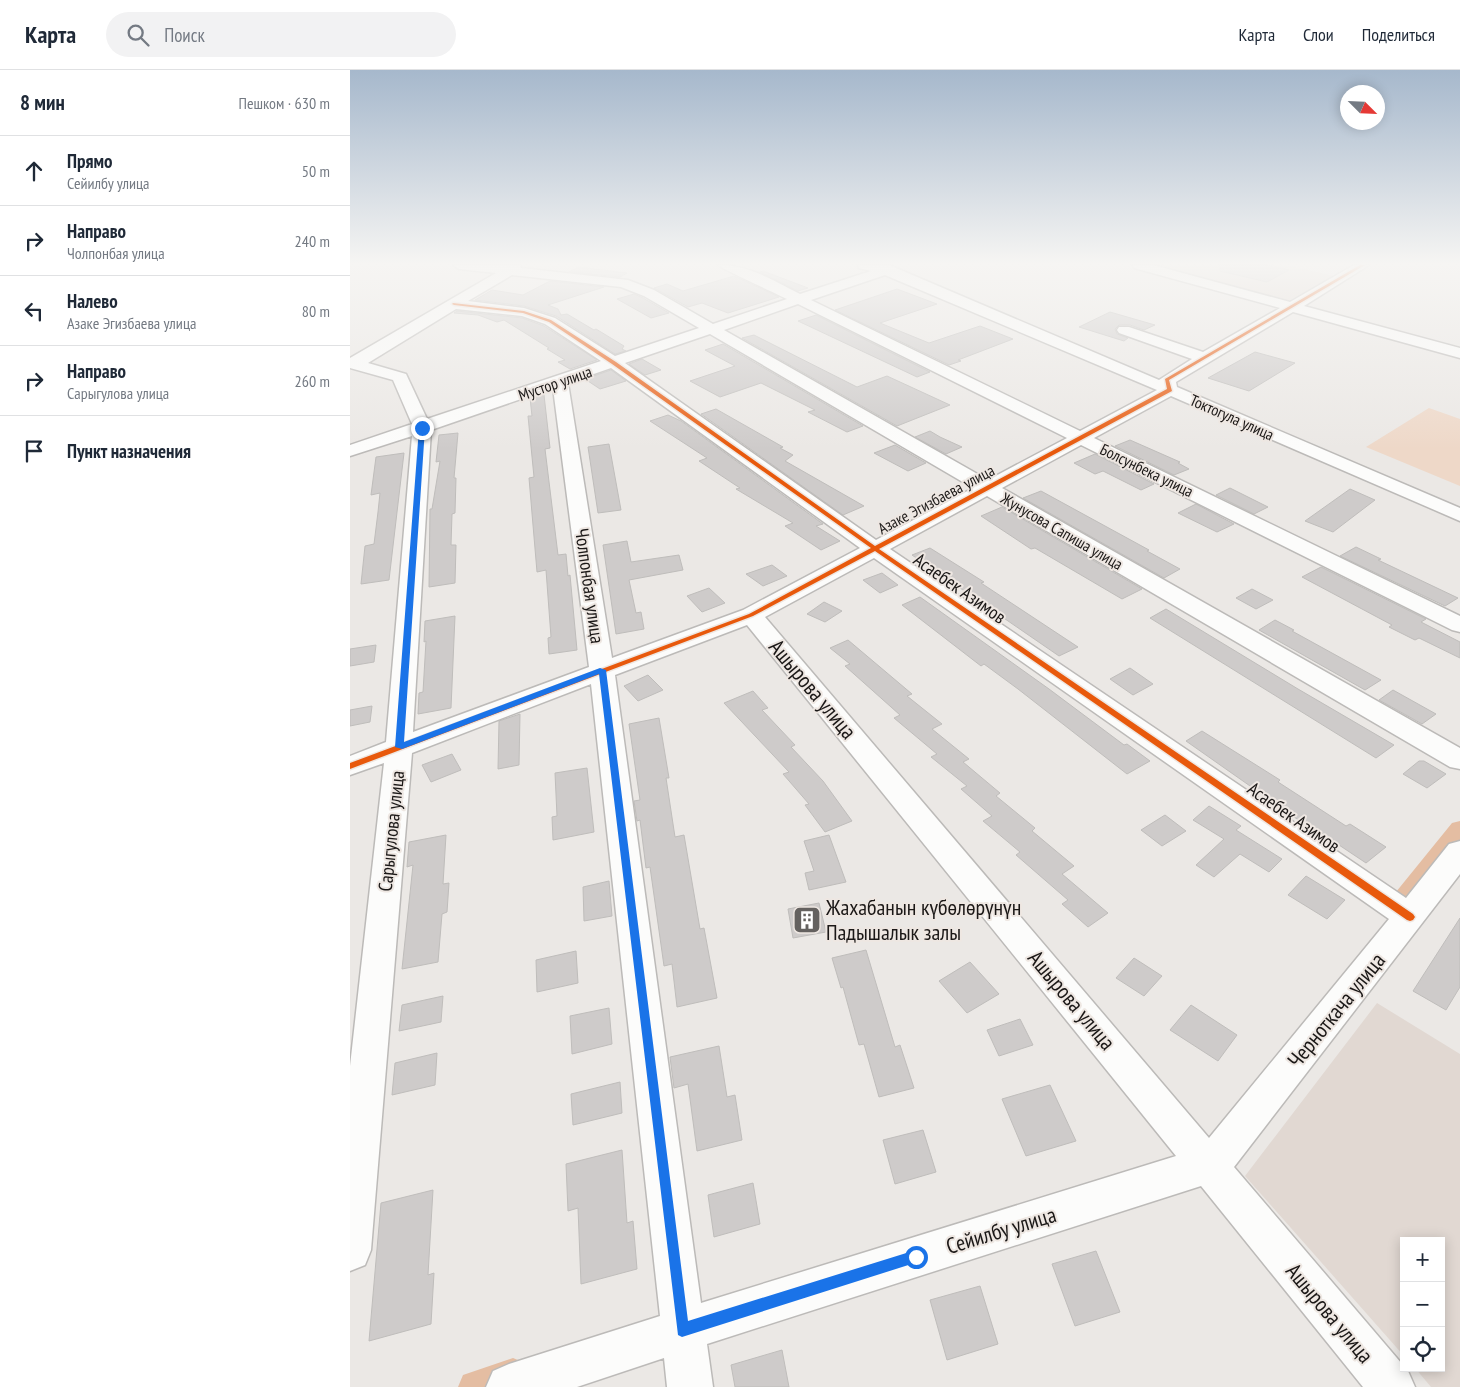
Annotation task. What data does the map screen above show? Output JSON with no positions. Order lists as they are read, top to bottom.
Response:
{
  "streets": {
    "street": [
      "Мустор улица",
      "Токтогула улица",
      "Болсунбека улица",
      "Азаке Эгизбаева улица",
      "Жунусова Сапиша улица",
      "Чолпонбая улица",
      "Асаебек Азимов",
      "Ашырова улица",
      "Сарыгулова улица",
      "Черноткача улица",
      "Сейилбу улица"
    ]
  },
  "crossings": [
    ["Мустор улица", "Жунусова Сапиша улица"],
    ["Мустор улица", "Чолпонбая улица"],
    ["Мустор улица", "Асаебек Азимов"],
    ["Мустор улица", "Сарыгулова улица"],
    ["Токтогула улица", "Азаке Эгизбаева улица"],
    ["Болсунбека улица", "Азаке Эгизбаева улица"],
    ["Азаке Эгизбаева улица", "Жунусова Сапиша улица"],
    ["Азаке Эгизбаева улица", "Чолпонбая улица"],
    ["Азаке Эгизбаева улица", "Асаебек Азимов"],
    ["Азаке Эгизбаева улица", "Ашырова улица"],
    ["Азаке Эгизбаева улица", "Сарыгулова улица"],
    ["Чолпонбая улица", "Сейилбу улица"],
    ["Асаебек Азимов", "Черноткача улица"],
    ["Ашырова улица", "Черноткача улица"],
    ["Ашырова улица", "Сейилбу улица"],
    ["Черноткача улица", "Сейилбу улица"]
  ],
  "places": {
    "building": ["Жахабанын күбөлөрүнүн Падышалык залы"]
  },
  "north": "bottom right",
  "page": {
    "header": "Карта",
    "search": "Поиск",
    "nav": ["Карта", "Слои", "Поделиться"],
    "heading": ["8 мин", "Пешком · 630 m"],
    "list": [
      ["Прямо", "Сейилбу улица", "50 m"],
      ["Направо", "Чолпонбая улица", "240 m"],
      ["Налево", "Азаке Эгизбаева улица", "80 m"],
      ["Направо", "Сарыгулова улица", "260 m"],
      "Пункт назначения"
    ],
    "map_buttons": ["+", "−"]
  }
}
